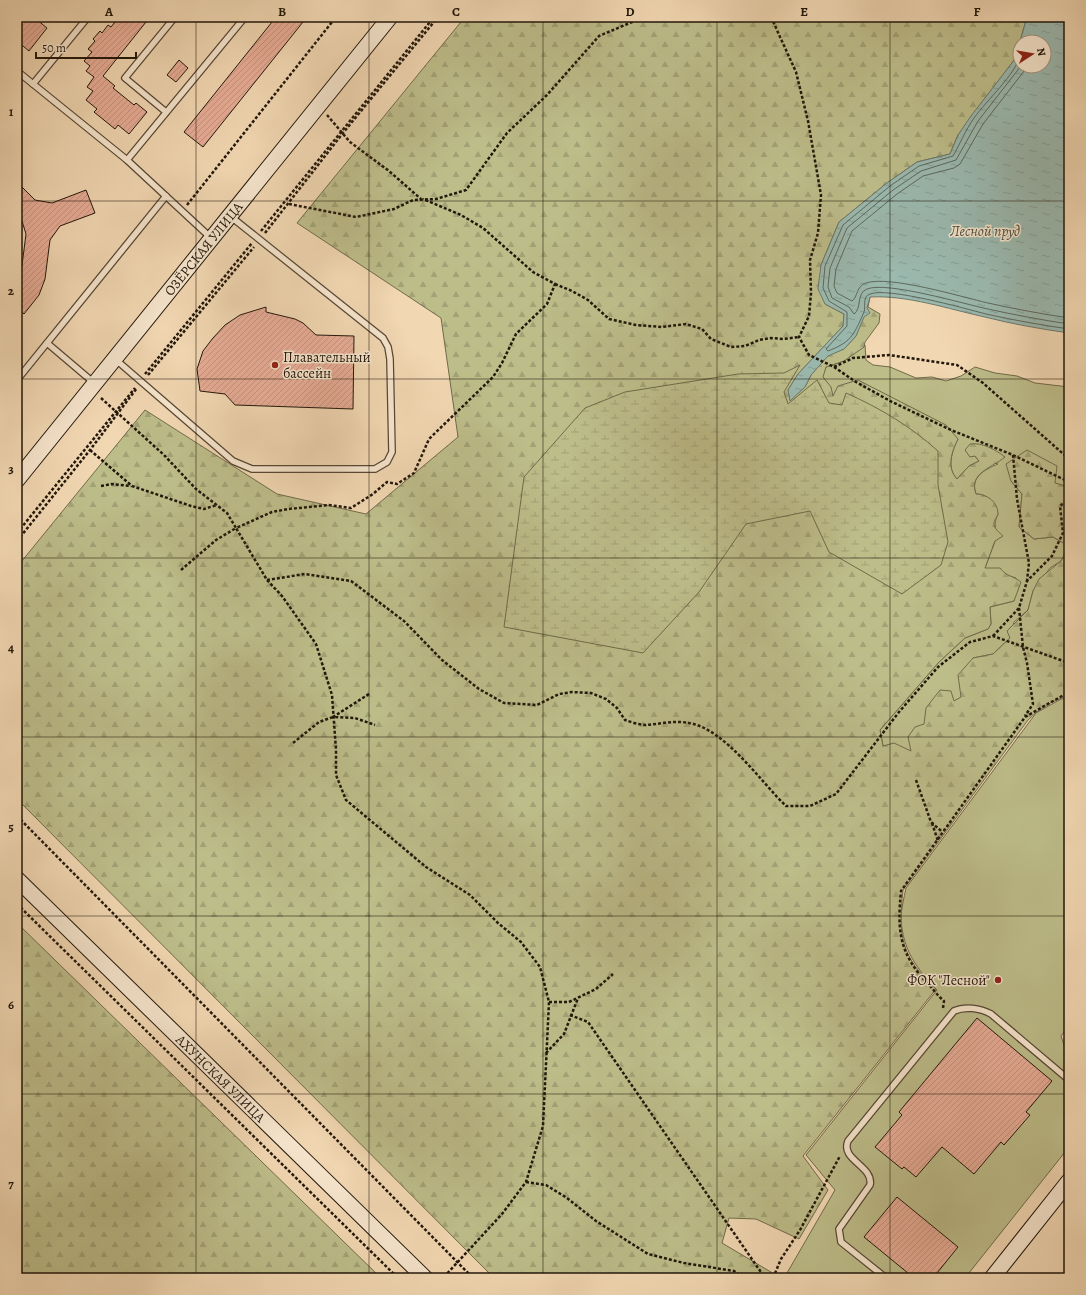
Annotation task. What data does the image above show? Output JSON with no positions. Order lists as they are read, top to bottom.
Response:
{
  "streets": {
    "main road": ["ОЗЁРСКАЯ УЛИЦА", "АХУНСКАЯ УЛИЦА"]
  },
  "water": ["Лесной пруд"],
  "places": ["Плавательный бассейн", "ФОК \"Лесной\""],
  "scale_bar": "50 m",
  "north": "right",
  "grid": {
    "columns": [
      "A",
      "B",
      "C",
      "D",
      "E",
      "F"
    ],
    "rows": [
      "1",
      "2",
      "3",
      "4",
      "5",
      "6",
      "7"
    ]
  }
}
